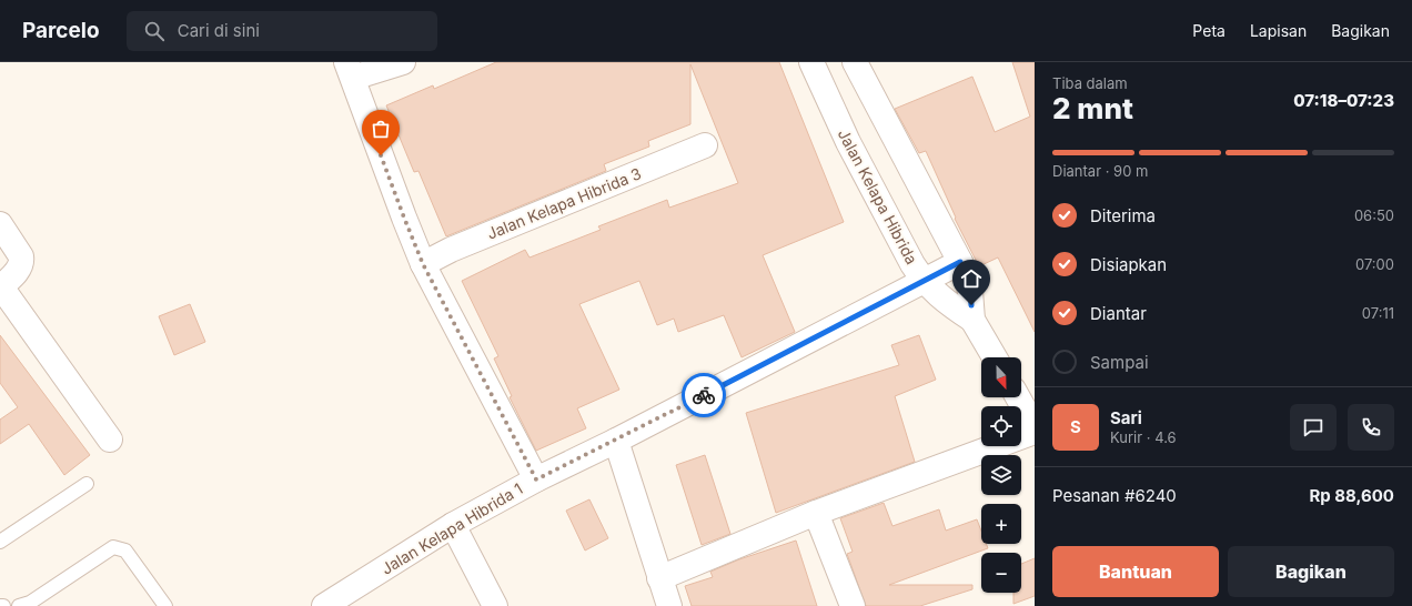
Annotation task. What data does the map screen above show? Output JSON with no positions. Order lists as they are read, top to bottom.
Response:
{
  "streets": {
    "street": ["Jalan Kelapa Hibrida", "Jalan Kelapa Hibrida 3", "Jalan Kelapa Hibrida 1"]
  },
  "crossings": [
    ["Jalan Kelapa Hibrida", "Jalan Kelapa Hibrida 1"]
  ],
  "north": "bottom",
  "page": {
    "header": "Parcelo",
    "search": "Cari di sini",
    "nav": ["Peta", "Lapisan", "Bagikan"],
    "heading": ["2 mnt", "Tiba dalam", "07:18–07:23"],
    "panel": [
      "Sari",
      "Kurir · 4.6",
      "Pesanan #6240",
      "Rp 88,600"
    ],
    "bar": "Diantar · 90 m",
    "list": [
      ["Diterima", "06:50"],
      ["Disiapkan", "07:00"],
      ["Diantar", "07:11"],
      "Sampai"
    ],
    "map_buttons": ["+", "−"],
    "round": "S",
    "buttons": ["Bantuan", "Bagikan"]
  }
}
